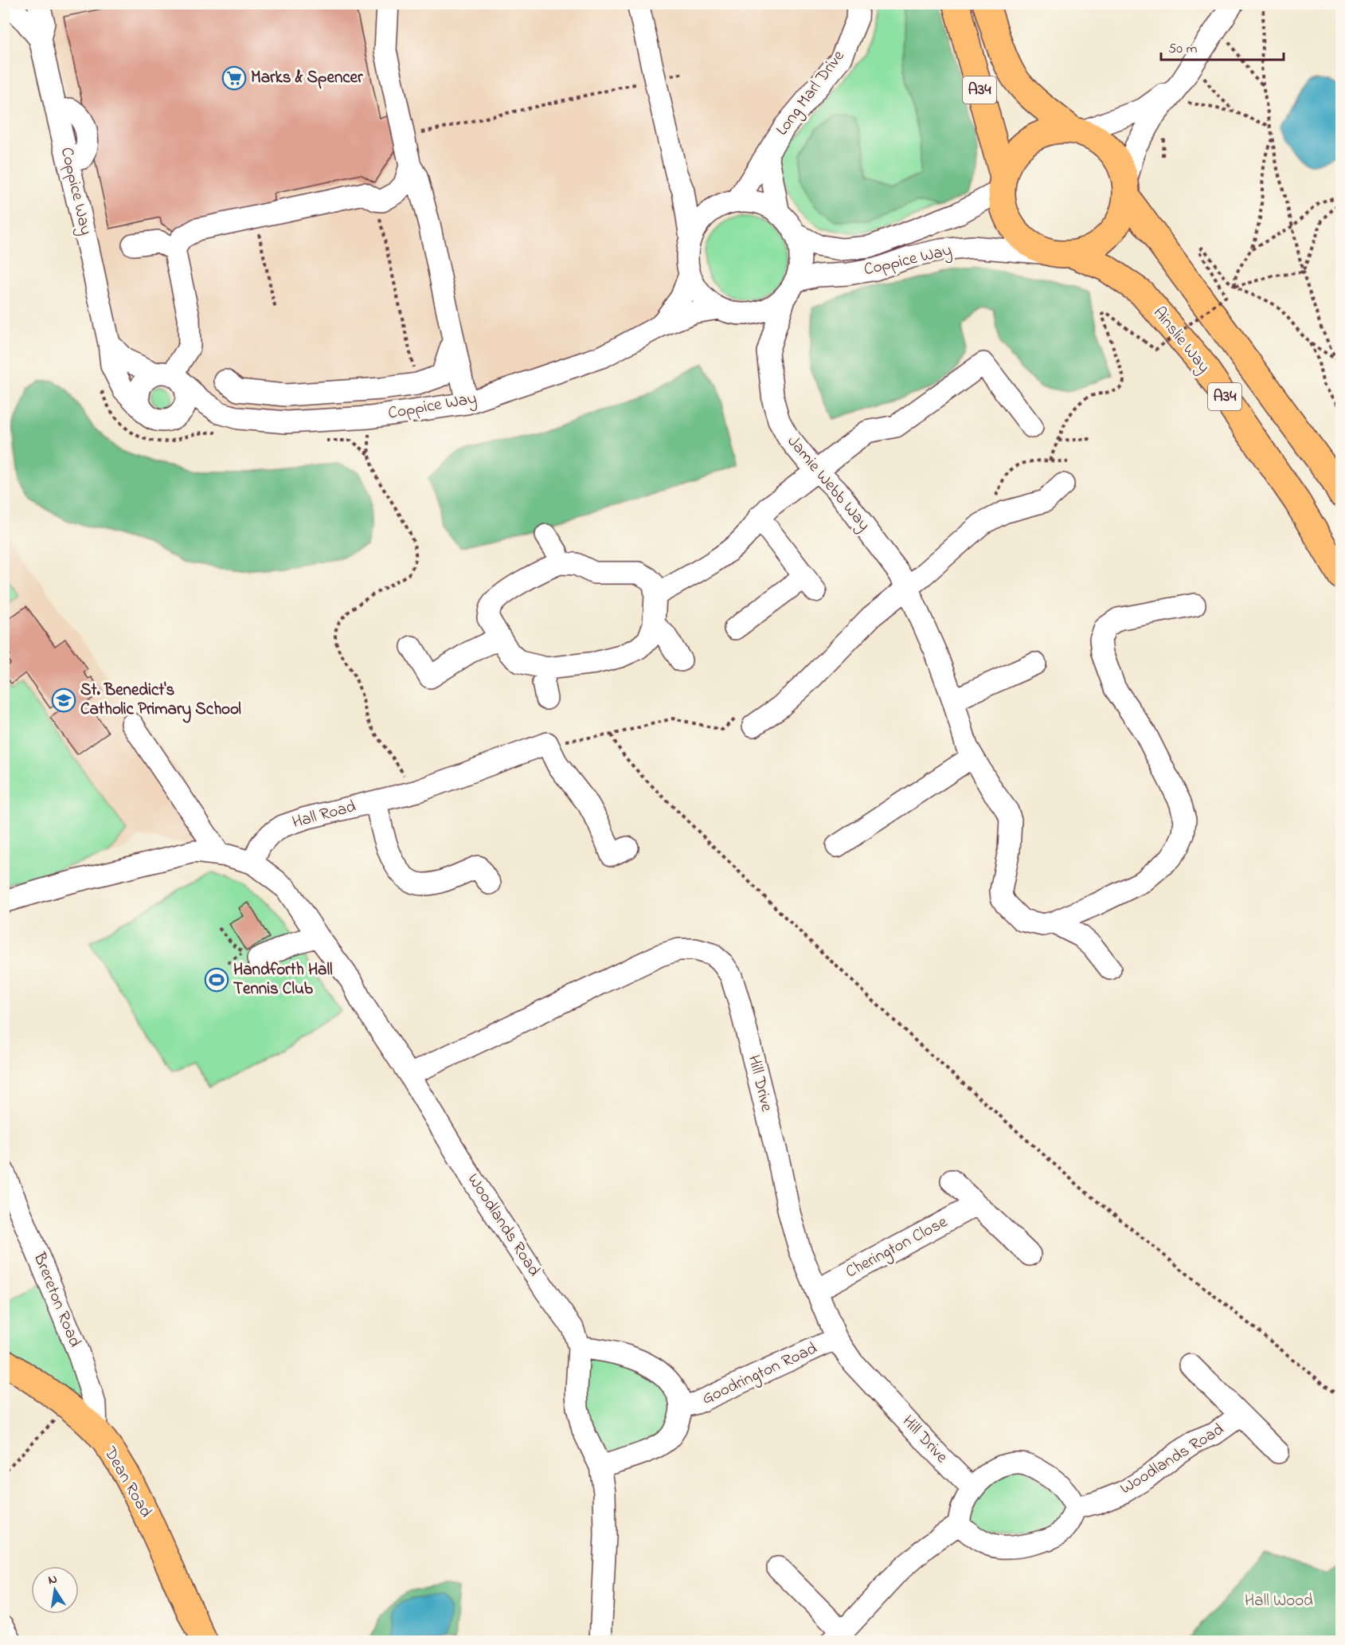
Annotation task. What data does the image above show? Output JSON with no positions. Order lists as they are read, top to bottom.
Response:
{
  "streets": {
    "main road": ["A34", "Ainslie Way", "Dean Road"],
    "street": [
      "Long Marl Drive",
      "Coppice Way",
      "Jamie Webb Way",
      "Hall Road",
      "Hill Drive",
      "Woodlands Road",
      "Cherington Close",
      "Brereton Road",
      "Goodrington Road"
    ]
  },
  "crossings": [
    ["A34", "Coppice Way"],
    ["A34", "Ainslie Way"],
    ["Long Marl Drive", "Coppice Way"],
    ["Long Marl Drive", "Jamie Webb Way"],
    ["Coppice Way", "Ainslie Way"],
    ["Coppice Way", "Jamie Webb Way"],
    ["Hall Road", "Woodlands Road"],
    ["Hill Drive", "Woodlands Road"],
    ["Hill Drive", "Cherington Close"],
    ["Hill Drive", "Goodrington Road"],
    ["Woodlands Road", "Goodrington Road"],
    ["Brereton Road", "Dean Road"]
  ],
  "parks": ["Hall Wood"],
  "places": {
    "supermarket": ["Marks & Spencer"],
    "school or university": ["St. Benedict's Catholic Primary School"],
    "sports": ["Handforth Hall Tennis Club"]
  },
  "scale_bar": "50 m",
  "north": "top"
}
